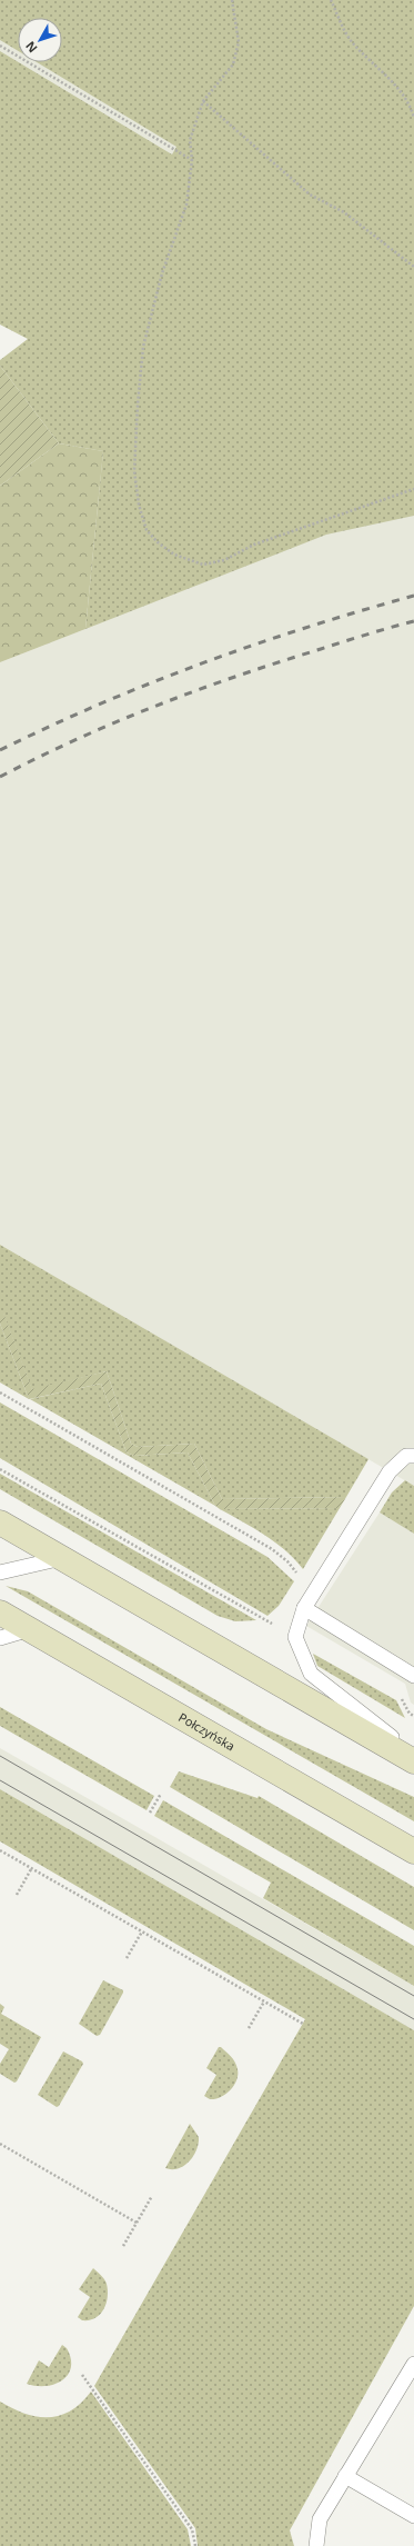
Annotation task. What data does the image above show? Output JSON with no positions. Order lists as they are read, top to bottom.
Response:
{
  "streets": {
    "main road": ["Połczyńska"]
  },
  "north": "bottom left"
}
